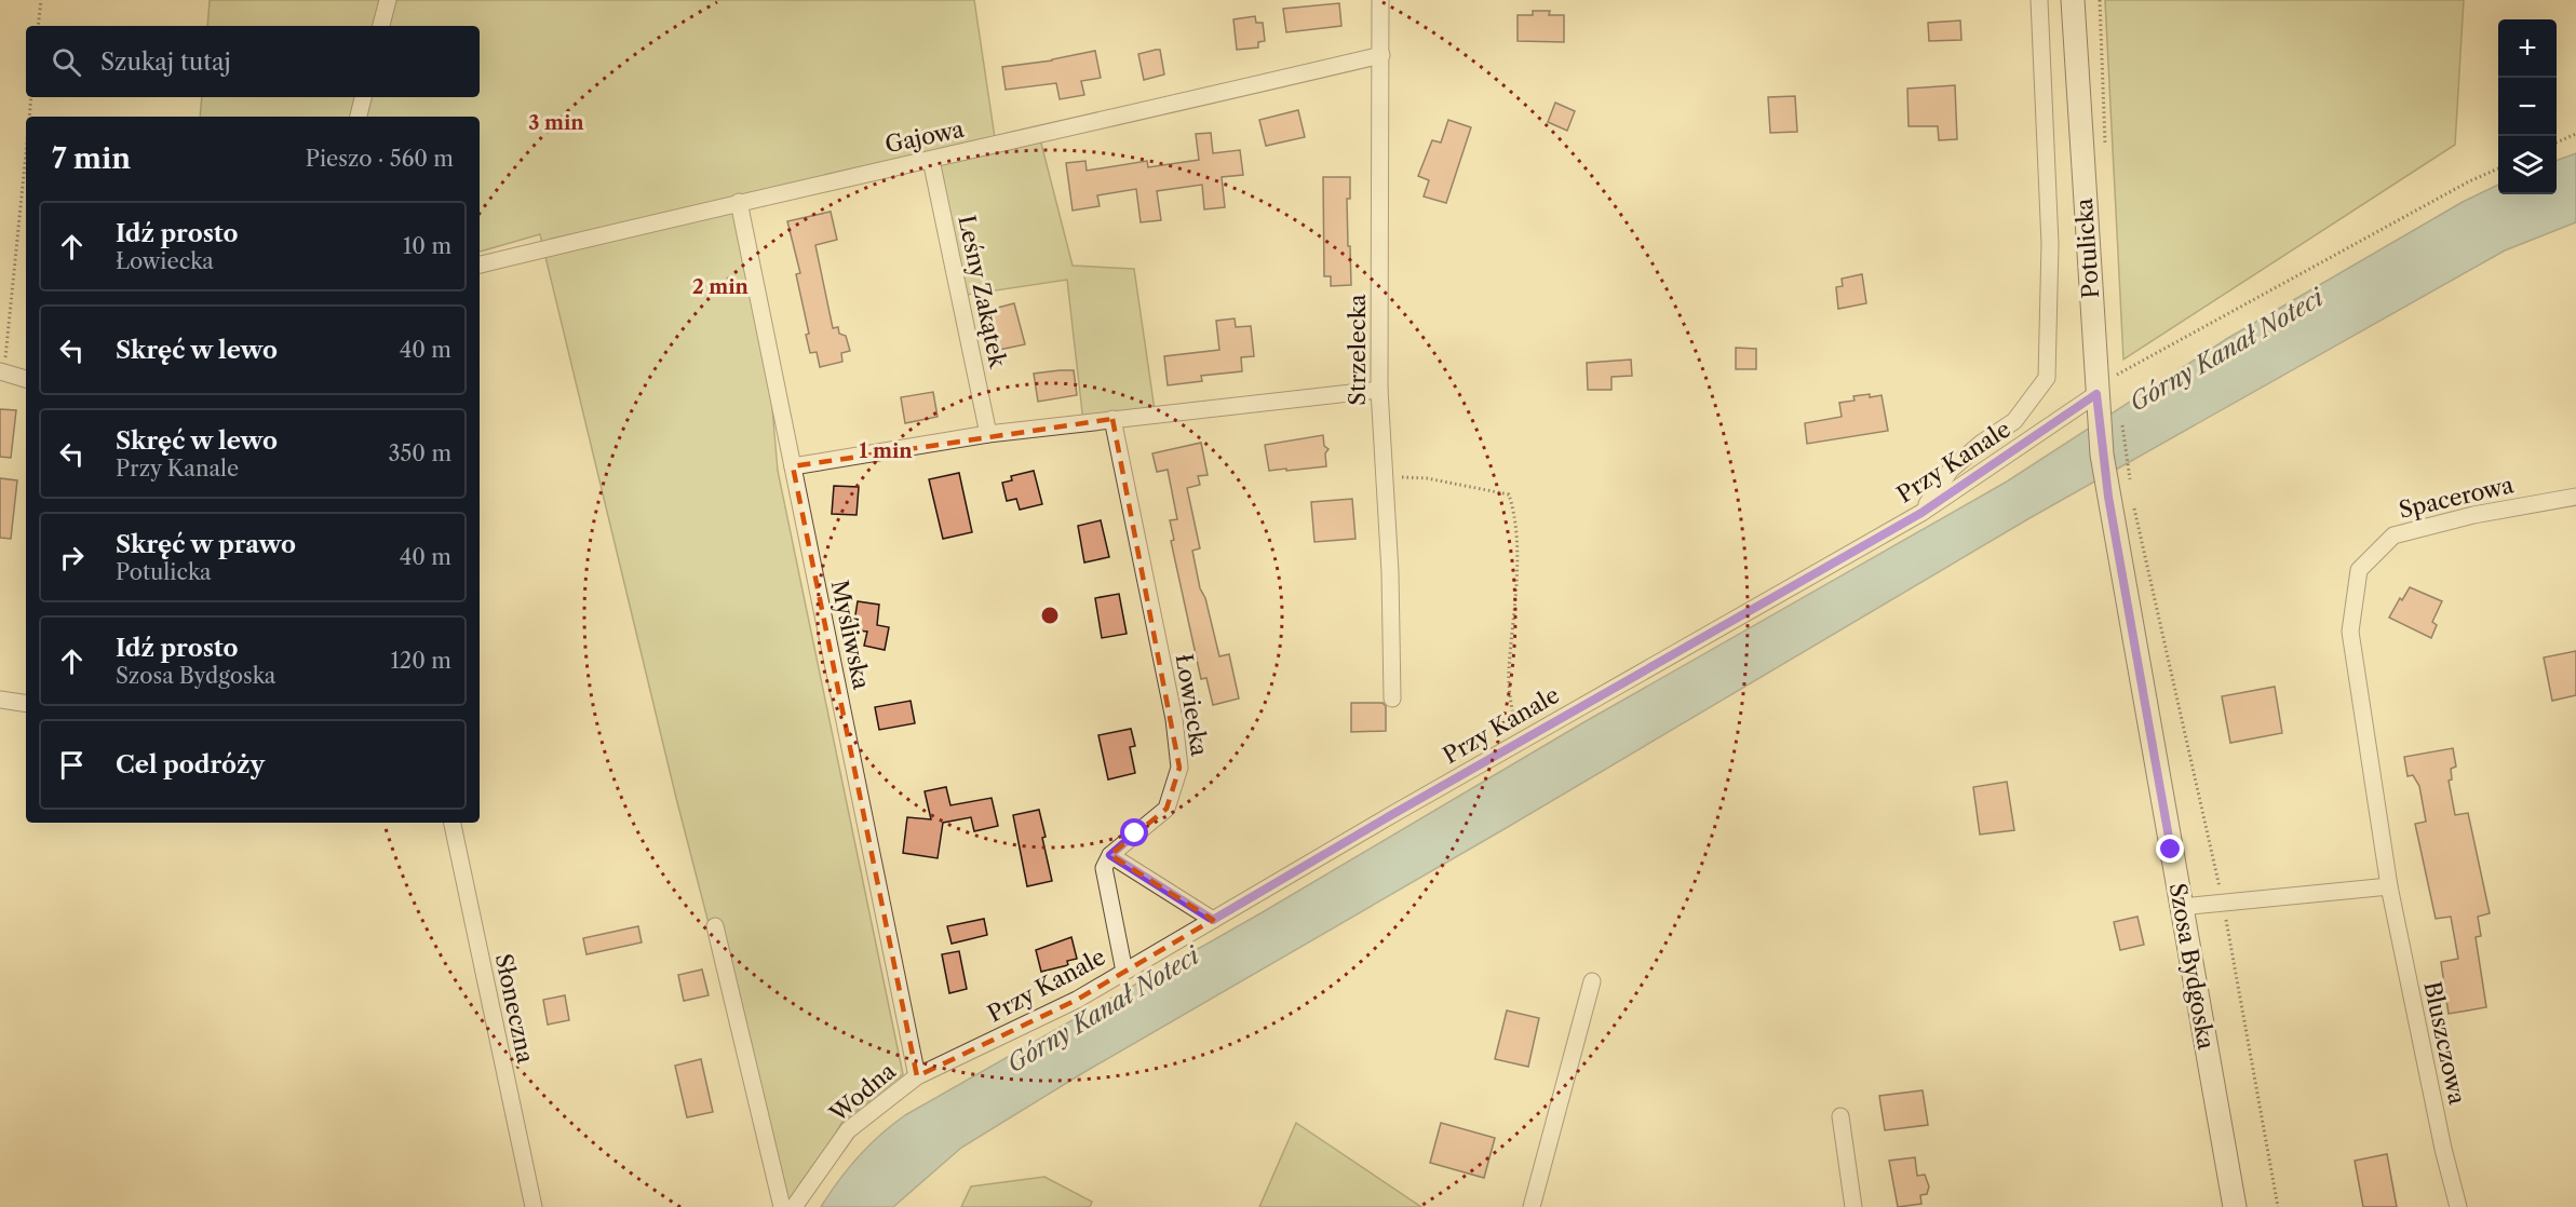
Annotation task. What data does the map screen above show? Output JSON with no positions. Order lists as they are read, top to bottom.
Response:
{
  "streets": {
    "street": [
      "Gajowa",
      "Potulicka",
      "Leśny Zakątek",
      "Strzelecka",
      "Przy Kanale",
      "Spacerowa",
      "Myśliwska",
      "Łowiecka",
      "Szosa Bydgoska",
      "Słoneczna",
      "Bluszczowa",
      "Wodna"
    ]
  },
  "crossings": [
    ["Gajowa", "Leśny Zakątek"],
    ["Gajowa", "Strzelecka"],
    ["Gajowa", "Myśliwska"],
    ["Potulicka", "Przy Kanale"],
    ["Potulicka", "Szosa Bydgoska"],
    ["Przy Kanale", "Myśliwska"],
    ["Przy Kanale", "Wodna"],
    ["Spacerowa", "Bluszczowa"],
    ["Myśliwska", "Wodna"]
  ],
  "water": ["Górny Kanał Noteci"],
  "page": {
    "map_buttons": ["+", "−"],
    "search": "Szukaj tutaj",
    "heading": ["7 min", "Pieszo · 560 m"],
    "list": [
      ["Idź prosto", "Łowiecka", "10 m"],
      ["Skręć w lewo", "40 m"],
      ["Skręć w lewo", "Przy Kanale", "350 m"],
      ["Skręć w prawo", "Potulicka", "40 m"],
      ["Idź prosto", "Szosa Bydgoska", "120 m"],
      "Cel podróży"
    ]
  },
  "rings": ["3 min", "2 min", "1 min"]
}
